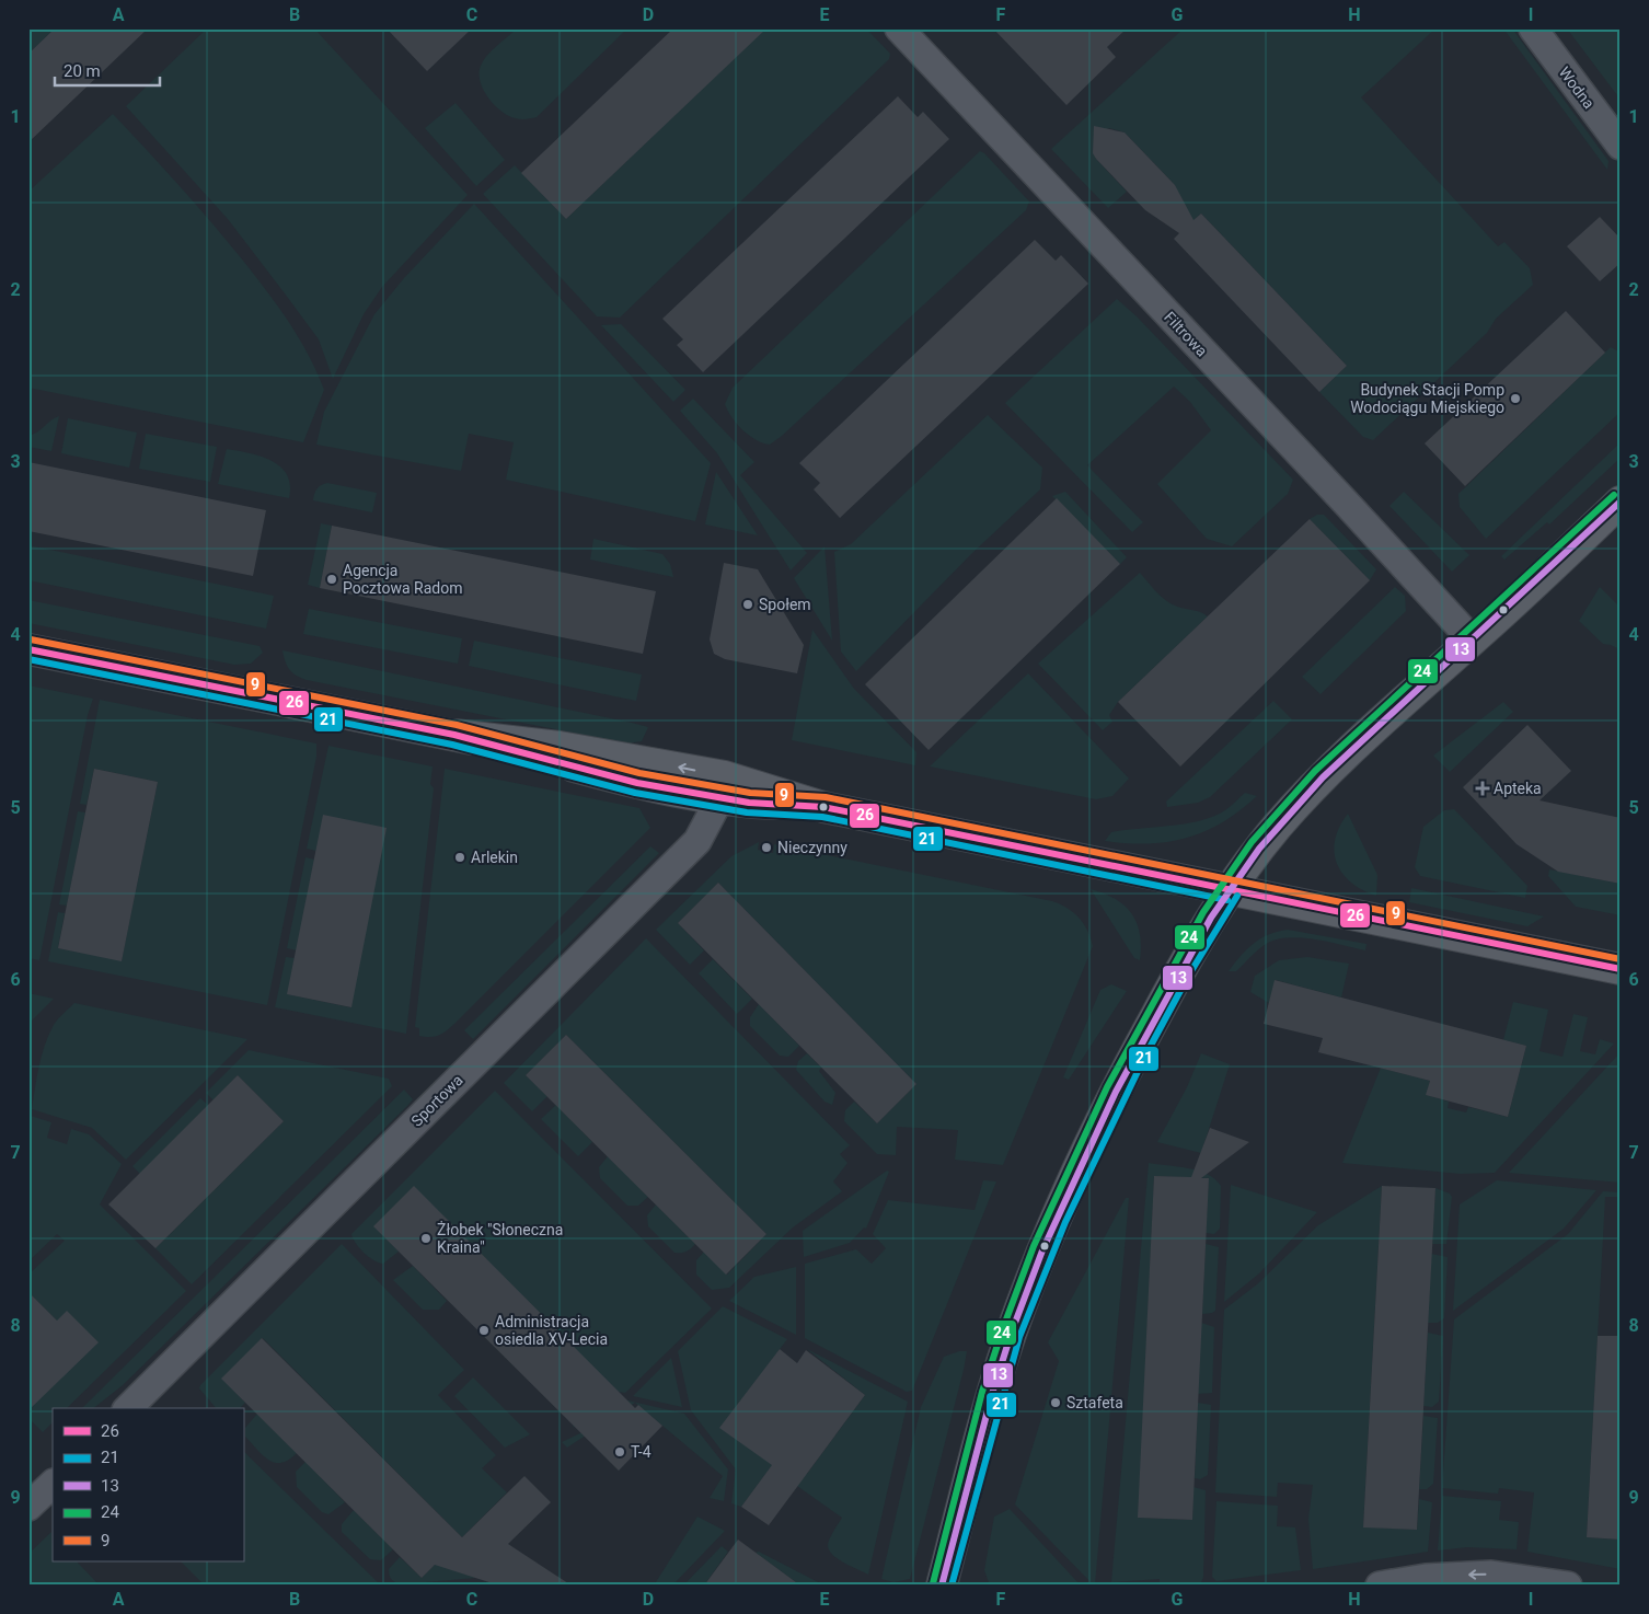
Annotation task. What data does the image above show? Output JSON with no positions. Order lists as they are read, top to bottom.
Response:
{
  "streets": {
    "street": ["Wodna", "Filtrowa", "Sportowa"]
  },
  "places": {
    "other": [
      "Budynek Stacji Pomp Wodociągu Miejskiego",
      "Agencja Pocztowa Radom",
      "Społem",
      "Nieczynny",
      "Arlekin",
      "Żłobek \"Słoneczna Kraina\"",
      "Administracja osiedla XV-Lecia",
      "Sztafeta",
      "T-4"
    ],
    "health": ["Apteka"]
  },
  "lines": [
    "transit line 24",
    "transit line 13",
    "transit line 9",
    "transit line 26",
    "transit line 21"
  ],
  "legend": [
    "26",
    "21",
    "13",
    "24",
    "9"
  ],
  "scale_bar": "20 m",
  "grid": {
    "columns": [
      "A",
      "B",
      "C",
      "D",
      "E",
      "F",
      "G",
      "H",
      "I"
    ],
    "rows": [
      "1",
      "2",
      "3",
      "4",
      "5",
      "6",
      "7",
      "8",
      "9"
    ]
  }
}
